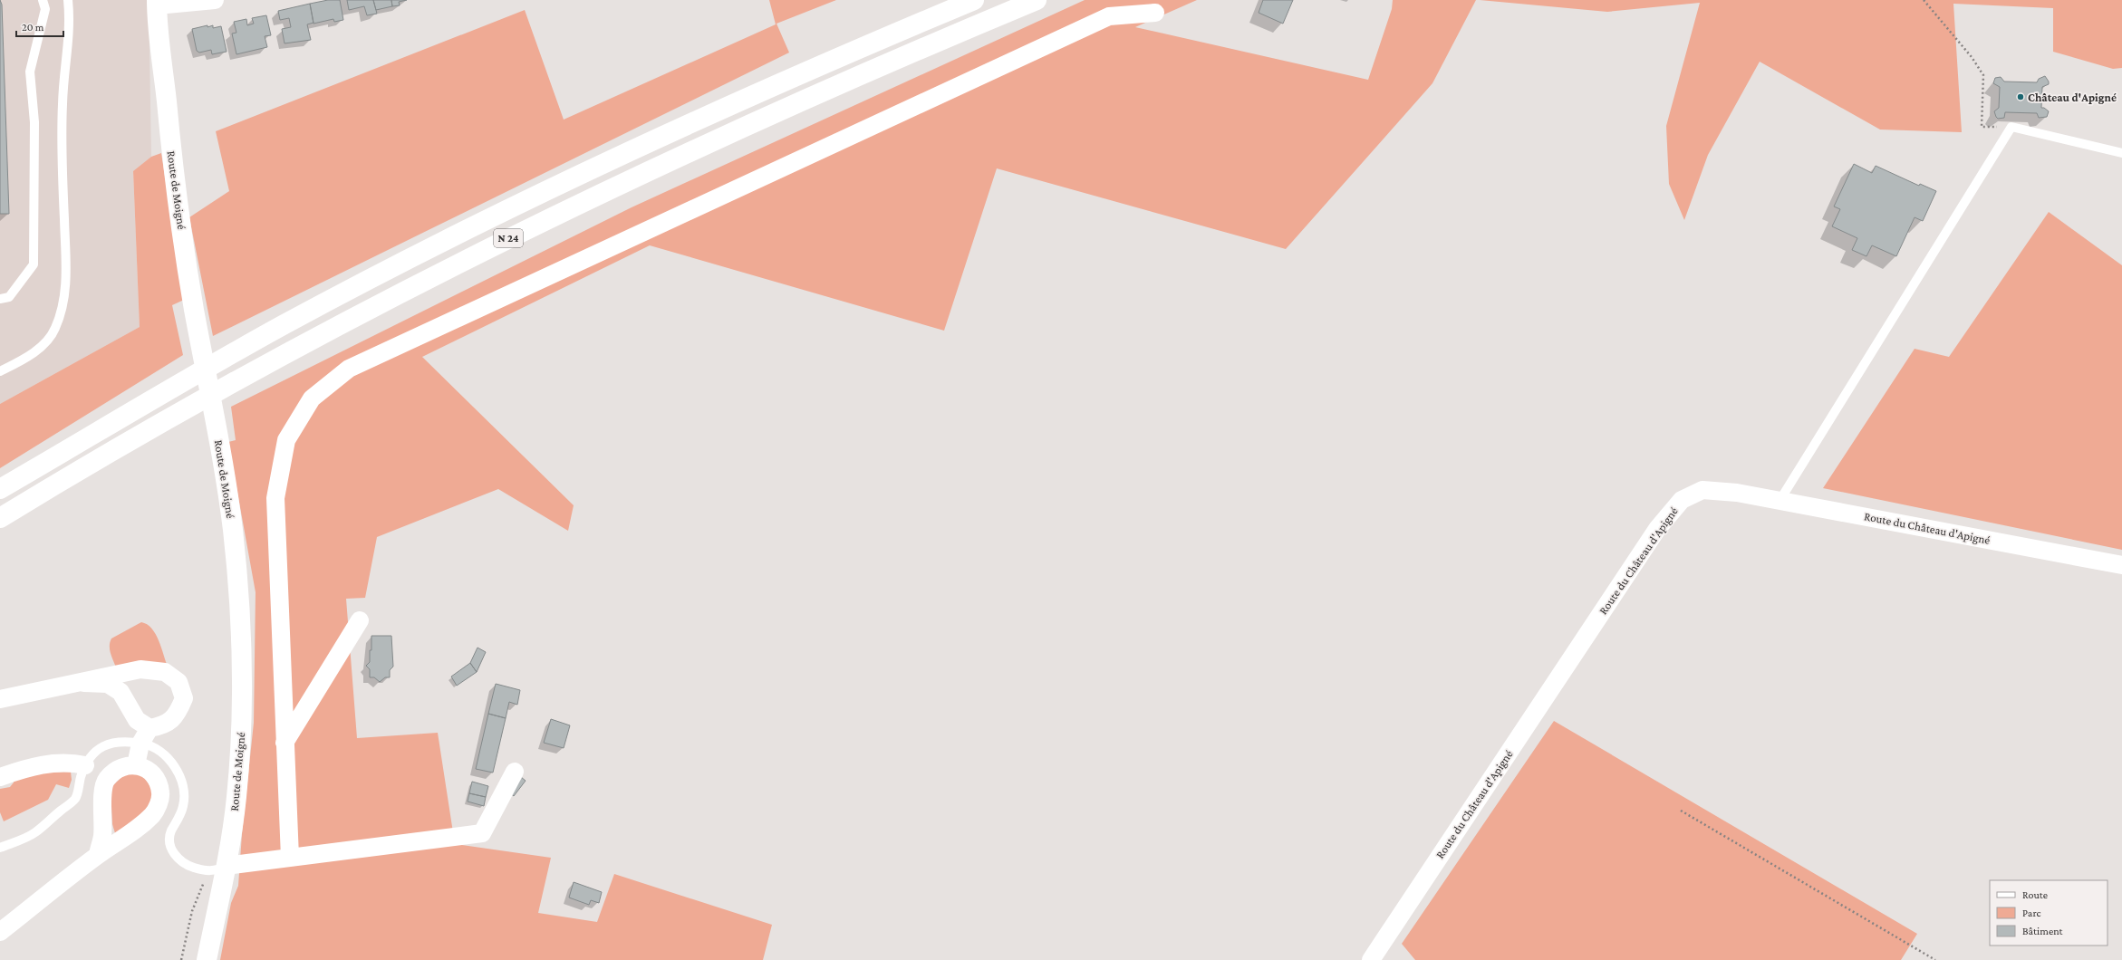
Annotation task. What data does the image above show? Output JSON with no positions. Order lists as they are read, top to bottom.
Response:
{
  "streets": {
    "main road": ["Route de Moigné", "N 24"],
    "street": ["Route du Château d'Apigné"]
  },
  "places": ["Château d'Apigné"],
  "legend": ["Route", "Parc", "Bâtiment"],
  "scale_bar": "20 m"
}
